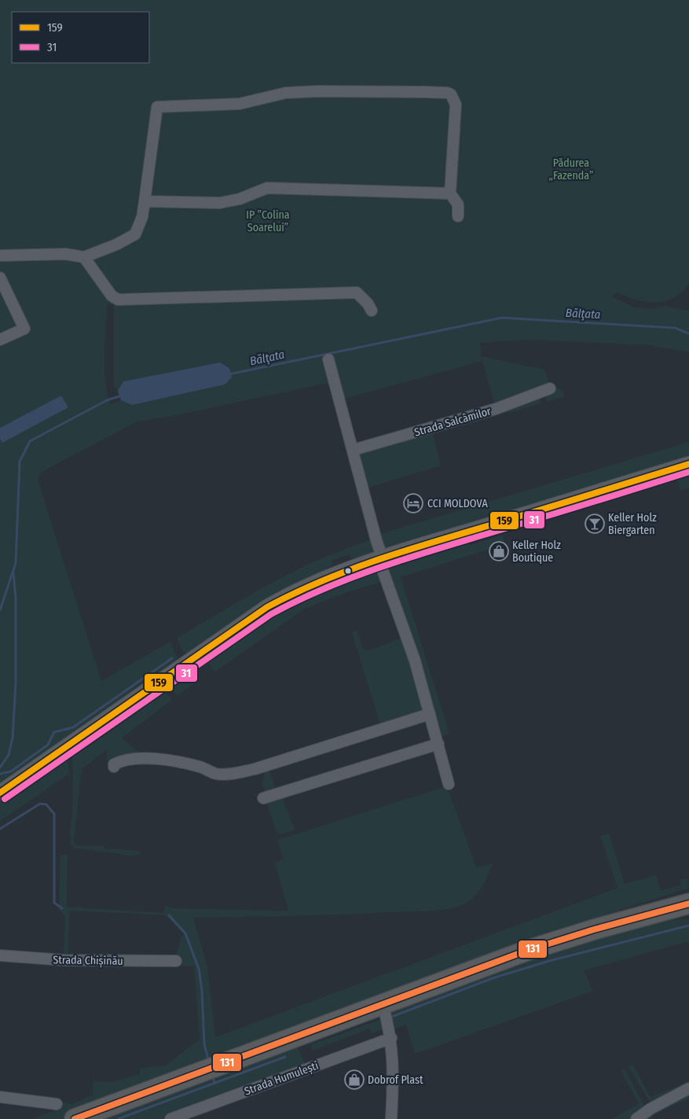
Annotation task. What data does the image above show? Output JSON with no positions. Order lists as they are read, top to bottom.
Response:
{
  "streets": {
    "street": ["Strada Salcâmilor", "Strada Chișinău", "Strada Humulești"]
  },
  "water": ["Bălţata"],
  "parks": ["Pădurea „Fazenda”", "IP ”Colina Soarelui”"],
  "places": {
    "hotel": ["CCI MOLDOVA"],
    "bar": ["Keller Holz Biergarten"],
    "shop": ["Keller Holz Boutique", "Dobrof Plast"]
  },
  "lines": ["transit line 159", "transit line 31", "transit line 131"],
  "legend": ["159", "31"]
}
